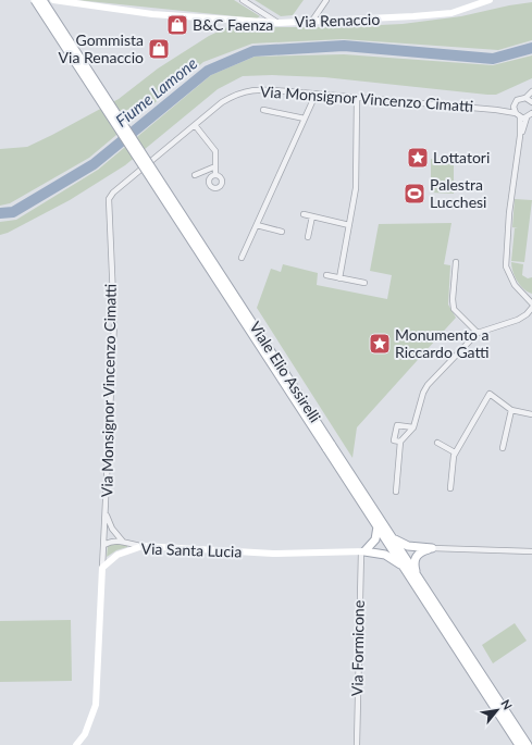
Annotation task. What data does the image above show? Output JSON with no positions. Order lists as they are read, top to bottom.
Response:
{
  "streets": {
    "main road": ["Viale Elio Assirelli"],
    "street": [
      "Via Renaccio",
      "Via Monsignor Vincenzo Cimatti",
      "Via Santa Lucia",
      "Via Formicone"
    ]
  },
  "crossings": [
    ["Via Monsignor Vincenzo Cimatti", "Via Santa Lucia"],
    ["Via Santa Lucia", "Via Formicone"]
  ],
  "water": ["Fiume Lamone"],
  "places": {
    "shop": ["B&C Faenza", "Gommista Via Renaccio"],
    "place": ["Lottatori", "Monumento a Riccardo Gatti"],
    "sports": ["Palestra Lucchesi"]
  },
  "north": "top right"
}
